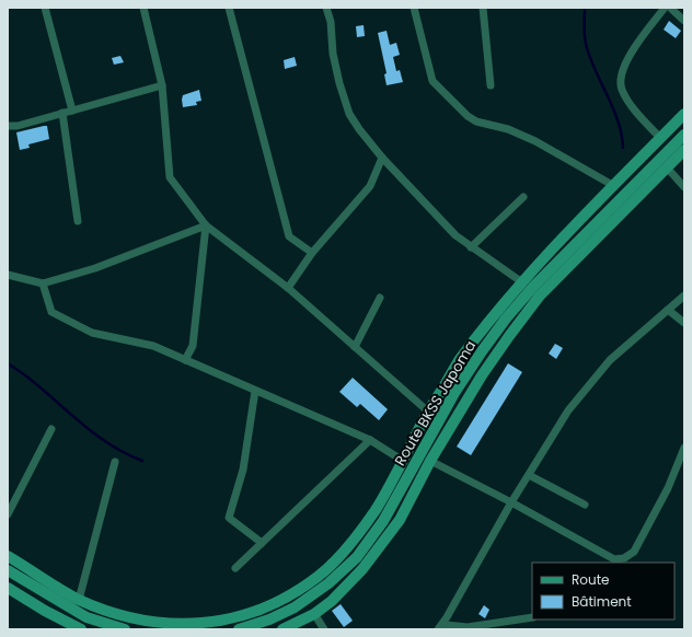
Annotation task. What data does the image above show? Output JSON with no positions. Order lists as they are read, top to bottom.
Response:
{
  "streets": {
    "main road": ["Route BKSS Japoma"]
  },
  "legend": ["Route", "Bâtiment"]
}
